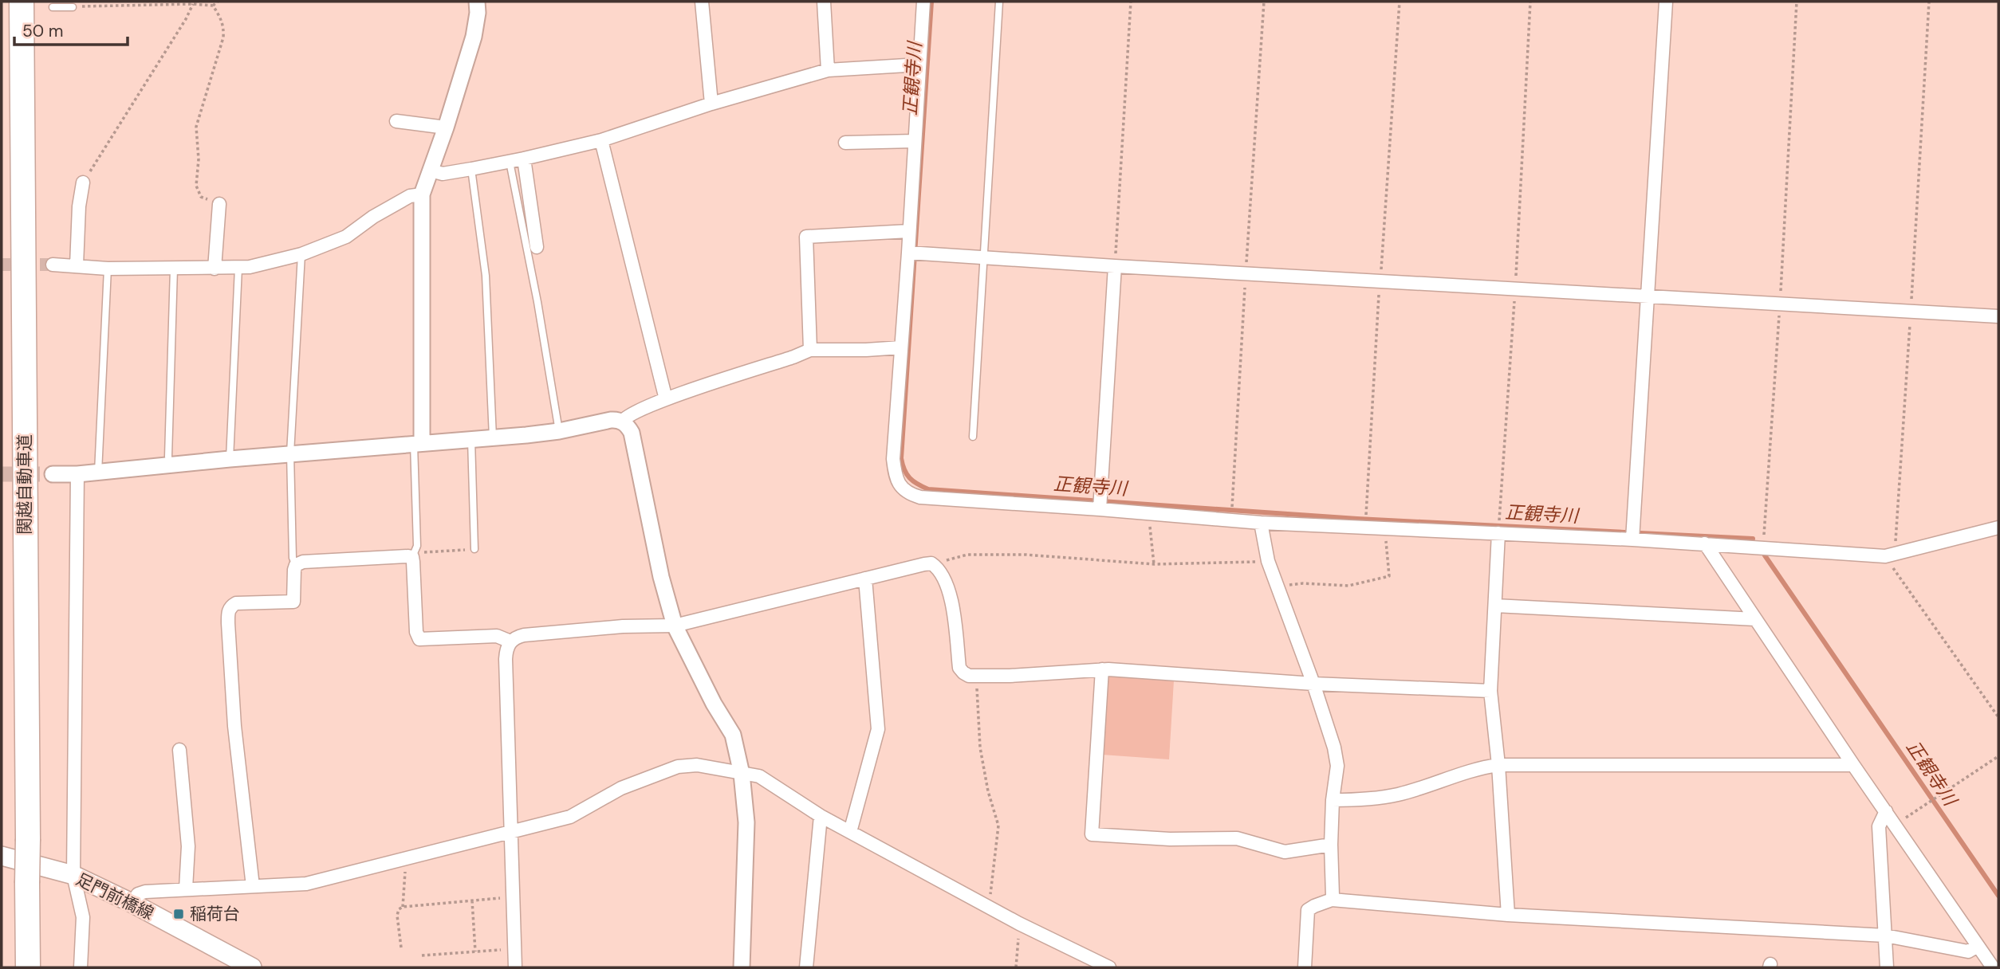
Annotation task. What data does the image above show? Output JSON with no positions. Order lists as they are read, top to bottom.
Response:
{
  "streets": {
    "highway": ["関越自動車道"],
    "main road": ["足門前橋線"]
  },
  "water": ["正観寺川"],
  "places": {
    "transit": ["稲荷台"]
  },
  "scale_bar": "50 m"
}
